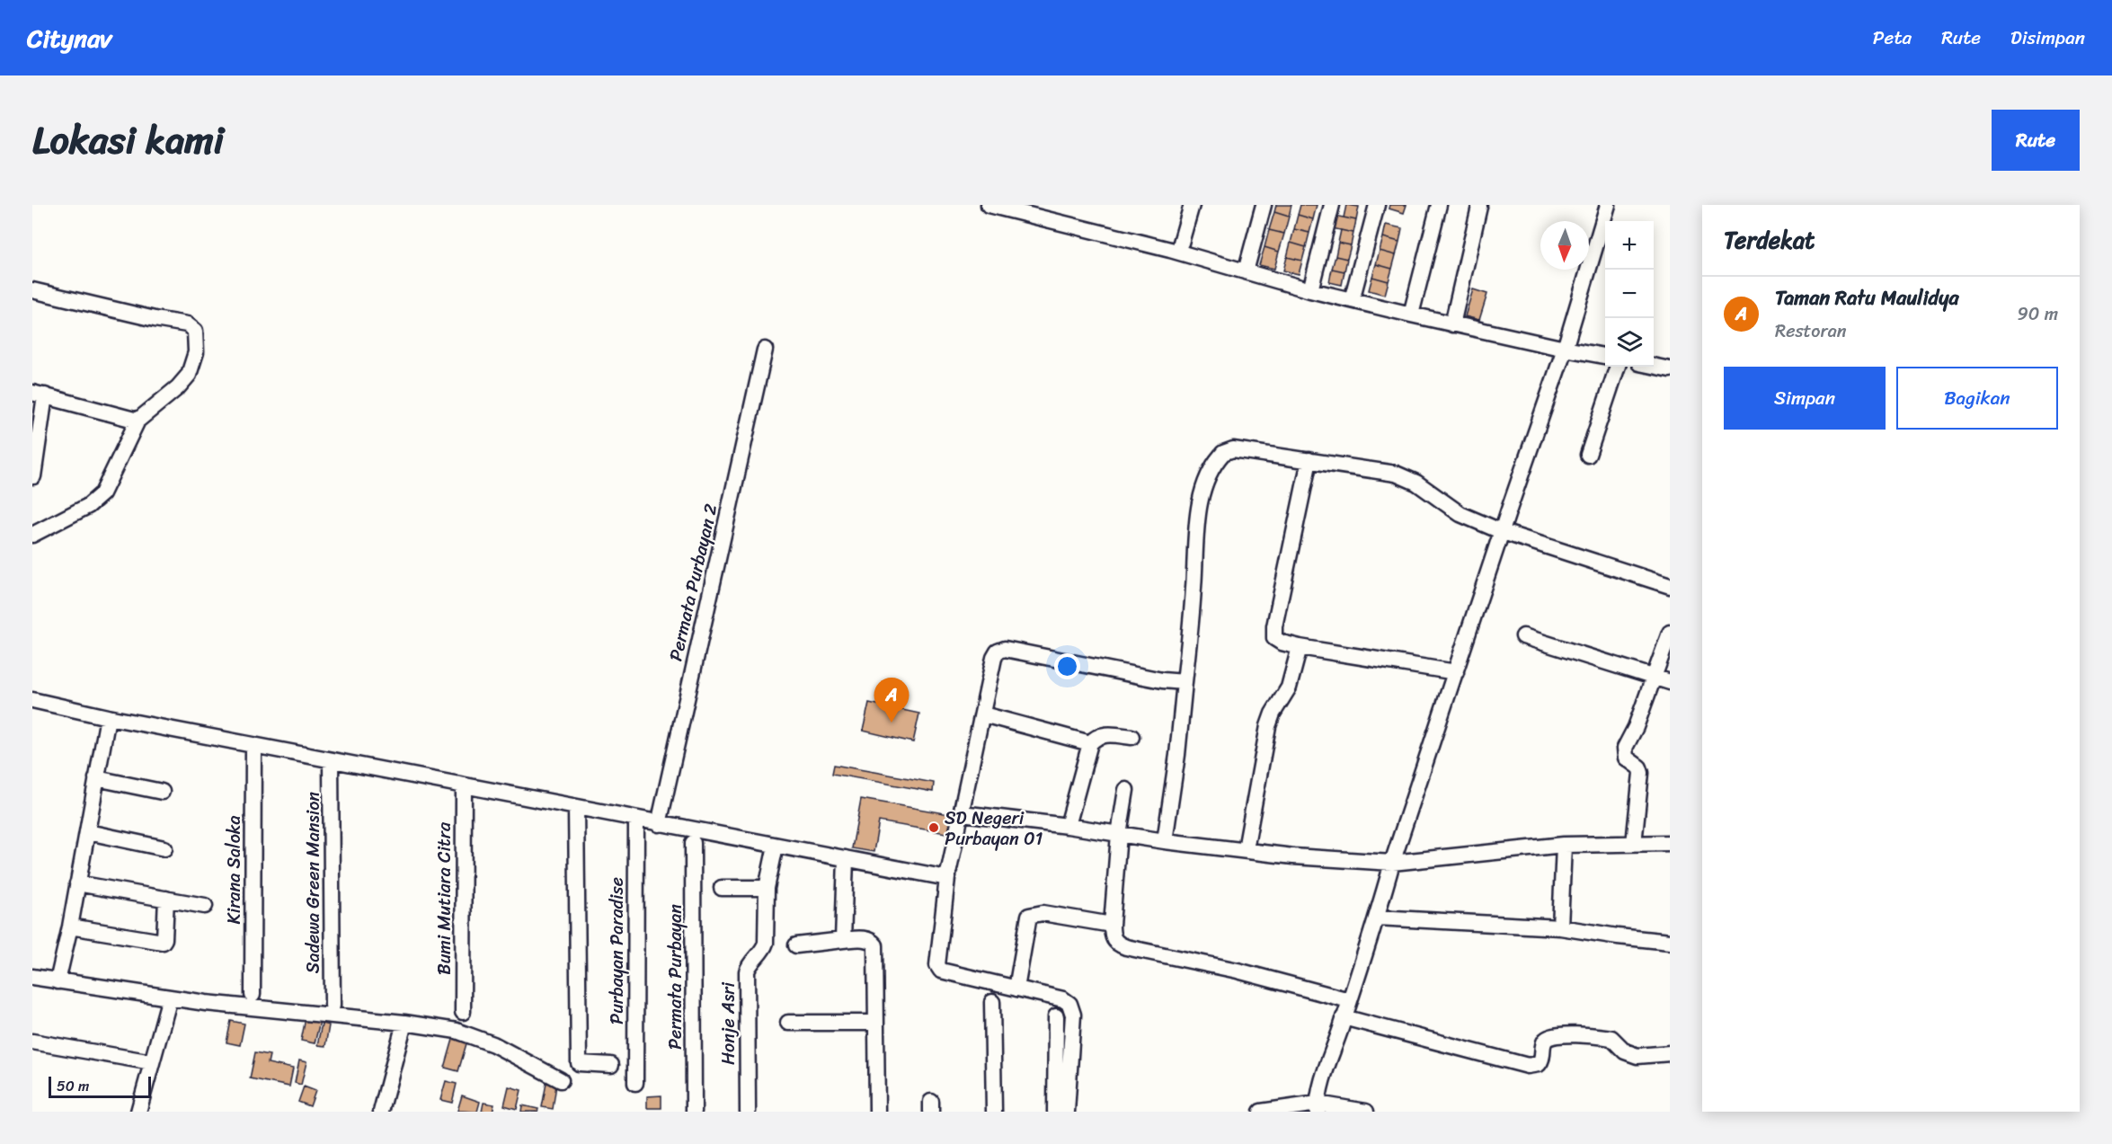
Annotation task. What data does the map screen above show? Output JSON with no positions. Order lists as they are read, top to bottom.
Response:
{
  "streets": {
    "street": [
      "Permata Purbayan 2",
      "Kirana Saloka",
      "Sadewa Green Mansion",
      "Bumi Mutiara Citra",
      "Purbayan Paradise",
      "Permata Purbayan",
      "Honje Asri"
    ]
  },
  "places": ["SD Negeri Purbayan 01"],
  "scale_bar": "50 m",
  "north": "bottom",
  "page": {
    "header": "Citynav",
    "nav": ["Peta", "Rute", "Disimpan"],
    "title": "Lokasi kami",
    "buttons": [
      "Rute",
      ["Simpan", "Bagikan"]
    ],
    "heading": "Terdekat",
    "map_buttons": ["+", "−"],
    "list": [
      {
        "mark": "A",
        "name": "Taman Ratu Maulidya",
        "note": "Restoran",
        "value": "90 m"
      }
    ],
    "pins": "A",
    "scale": "50 m"
  }
}
